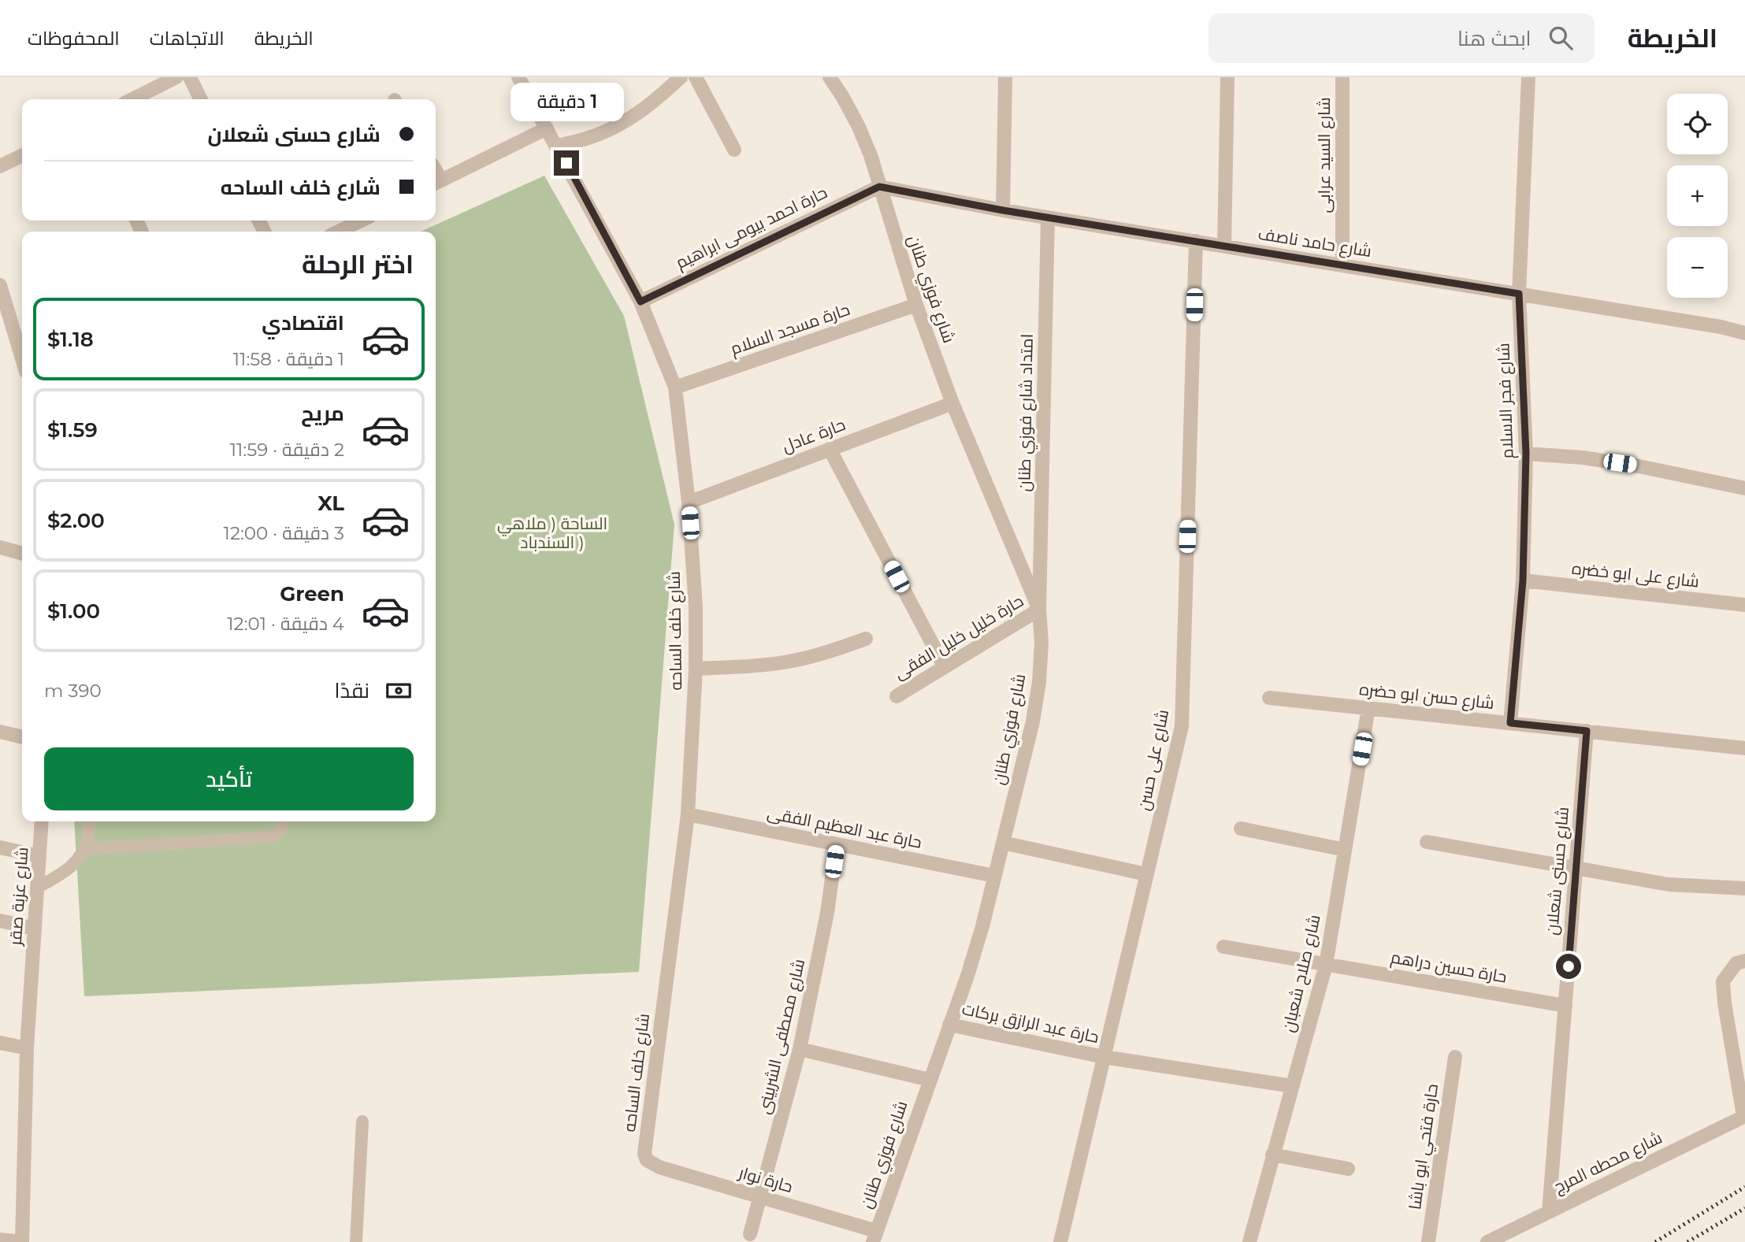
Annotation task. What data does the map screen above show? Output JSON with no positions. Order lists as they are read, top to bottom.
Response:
{
  "streets": {
    "street": [
      "شارع السيد عرابى",
      "حارة احمد بيومى ابراهيم",
      "شارع حامد ناصف",
      "شارع فوزي طنان",
      "حارة مسجد السلام",
      "شارع فجر الاسلام",
      "امتداد شارع فوزي طنان",
      "حارة عادل",
      "شارع على ابو خضره",
      "شارع خلف الساحه",
      "حارة خليل خليل الفقى",
      "شارع حسن ابو حضره",
      "شارع على حسن",
      "حارة عبد العظيم الفقى",
      "شارع حسنى شعلان",
      "شارع عزبة صقر",
      "حارة حسين دراهم",
      "شارع صلاح شعبان",
      "حارة عبد الرازق بركات",
      "شارع مصطفى الشربينى",
      "حارة فتحي ابو باشا",
      "شارع محطه المرج",
      "حارة نوار"
    ]
  },
  "crossings": [
    ["شارع السيد عرابى", "شارع حامد ناصف"],
    ["حارة احمد بيومى ابراهيم", "شارع حامد ناصف"],
    ["حارة احمد بيومى ابراهيم", "شارع فوزي طنان"],
    ["حارة احمد بيومى ابراهيم", "شارع خلف الساحه"],
    ["شارع حامد ناصف", "شارع فوزي طنان"],
    ["شارع حامد ناصف", "شارع فجر الاسلام"],
    ["شارع حامد ناصف", "امتداد شارع فوزي طنان"],
    ["شارع حامد ناصف", "شارع على حسن"],
    ["شارع فوزي طنان", "حارة مسجد السلام"],
    ["شارع فوزي طنان", "امتداد شارع فوزي طنان"],
    ["شارع فوزي طنان", "حارة عادل"],
    ["شارع فوزي طنان", "حارة خليل خليل الفقى"],
    ["شارع فوزي طنان", "حارة عبد العظيم الفقى"],
    ["شارع فوزي طنان", "حارة عبد الرازق بركات"],
    ["شارع فوزي طنان", "حارة نوار"],
    ["حارة مسجد السلام", "شارع خلف الساحه"],
    ["شارع فجر الاسلام", "شارع على ابو خضره"],
    ["شارع فجر الاسلام", "شارع حسن ابو حضره"],
    ["امتداد شارع فوزي طنان", "حارة خليل خليل الفقى"],
    ["حارة عادل", "شارع خلف الساحه"],
    ["شارع خلف الساحه", "حارة عبد العظيم الفقى"],
    ["شارع خلف الساحه", "حارة نوار"],
    ["شارع حسن ابو حضره", "شارع حسنى شعلان"],
    ["شارع حسن ابو حضره", "شارع صلاح شعبان"],
    ["شارع على حسن", "حارة عبد الرازق بركات"],
    ["حارة عبد العظيم الفقى", "شارع مصطفى الشربينى"],
    ["شارع حسنى شعلان", "حارة حسين دراهم"],
    ["شارع حسنى شعلان", "شارع محطه المرج"],
    ["حارة حسين دراهم", "شارع صلاح شعبان"],
    ["شارع صلاح شعبان", "حارة عبد الرازق بركات"],
    ["شارع مصطفى الشربينى", "حارة نوار"]
  ],
  "parks": ["الساحة ( ملاهي السندباد )"],
  "page": {
    "header": "الخريطة",
    "search": "ابحث هنا",
    "nav": ["الخريطة", "الاتجاهات", "المحفوظات"],
    "bubble": "1 دقيقة",
    "map_buttons": ["+", "−"],
    "banner": ["شارع حسنى شعلان", "شارع خلف الساحه"],
    "heading": "اختر الرحلة",
    "list": [
      {
        "name": "اقتصادي",
        "note": "1 دقيقة · 11:58",
        "value": "$1.18"
      },
      {
        "name": "مريح",
        "note": "2 دقيقة · 11:59",
        "value": "$1.59"
      },
      {
        "name": "XL",
        "note": "3 دقيقة · 12:00",
        "value": "$2.00"
      },
      {
        "name": "Green",
        "note": "4 دقيقة · 12:01",
        "value": "$1.00"
      }
    ],
    "pay": ["نقدًا", "390 m"],
    "buttons": "تأكيد"
  }
}
